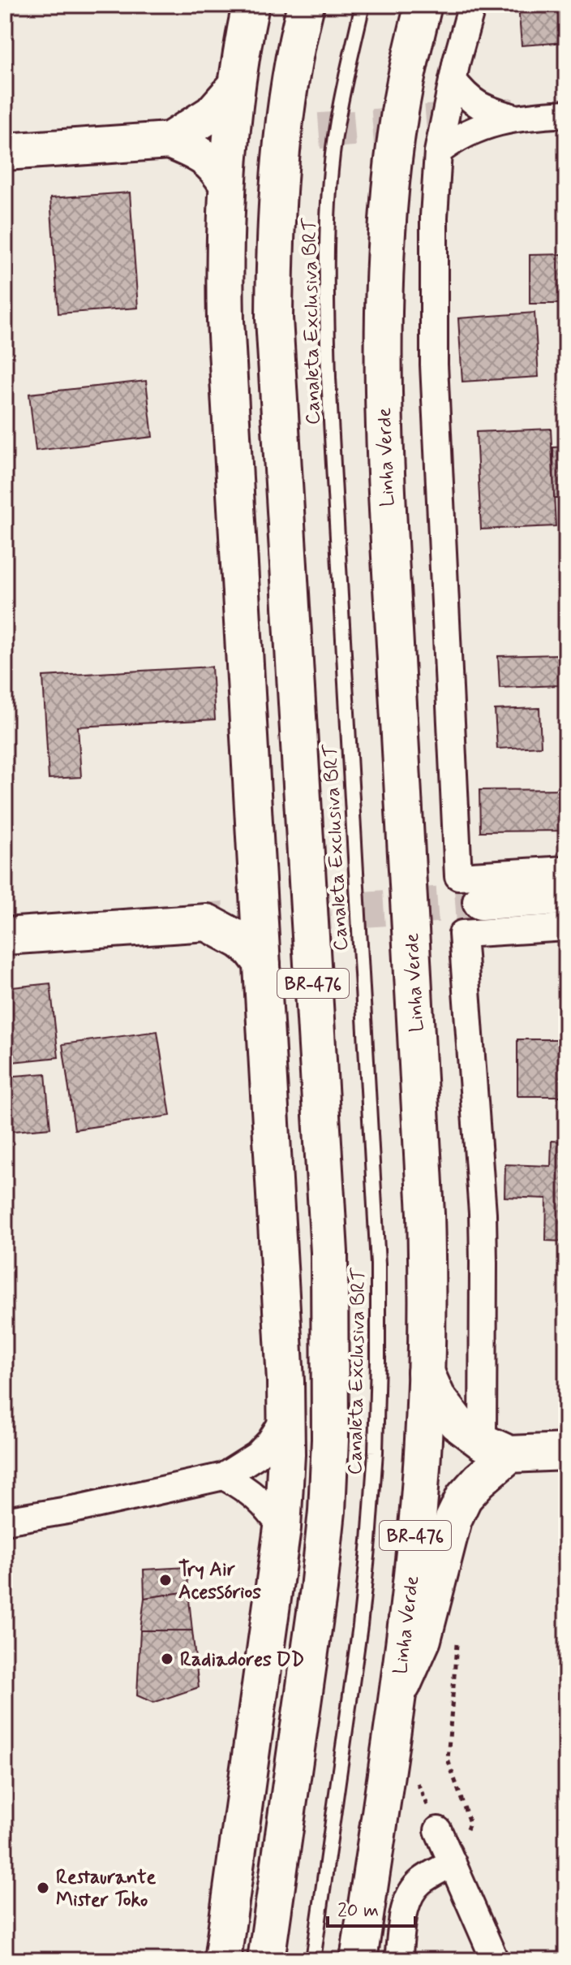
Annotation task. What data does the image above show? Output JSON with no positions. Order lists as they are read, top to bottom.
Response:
{
  "streets": {
    "main road": ["Linha Verde", "BR-476"],
    "lane": ["Canaleta Exclusiva BRT"]
  },
  "places": ["Try Air Acessórios", "Radiadores DD", "Restaurante Mister Toko"],
  "scale_bar": "20 m"
}
